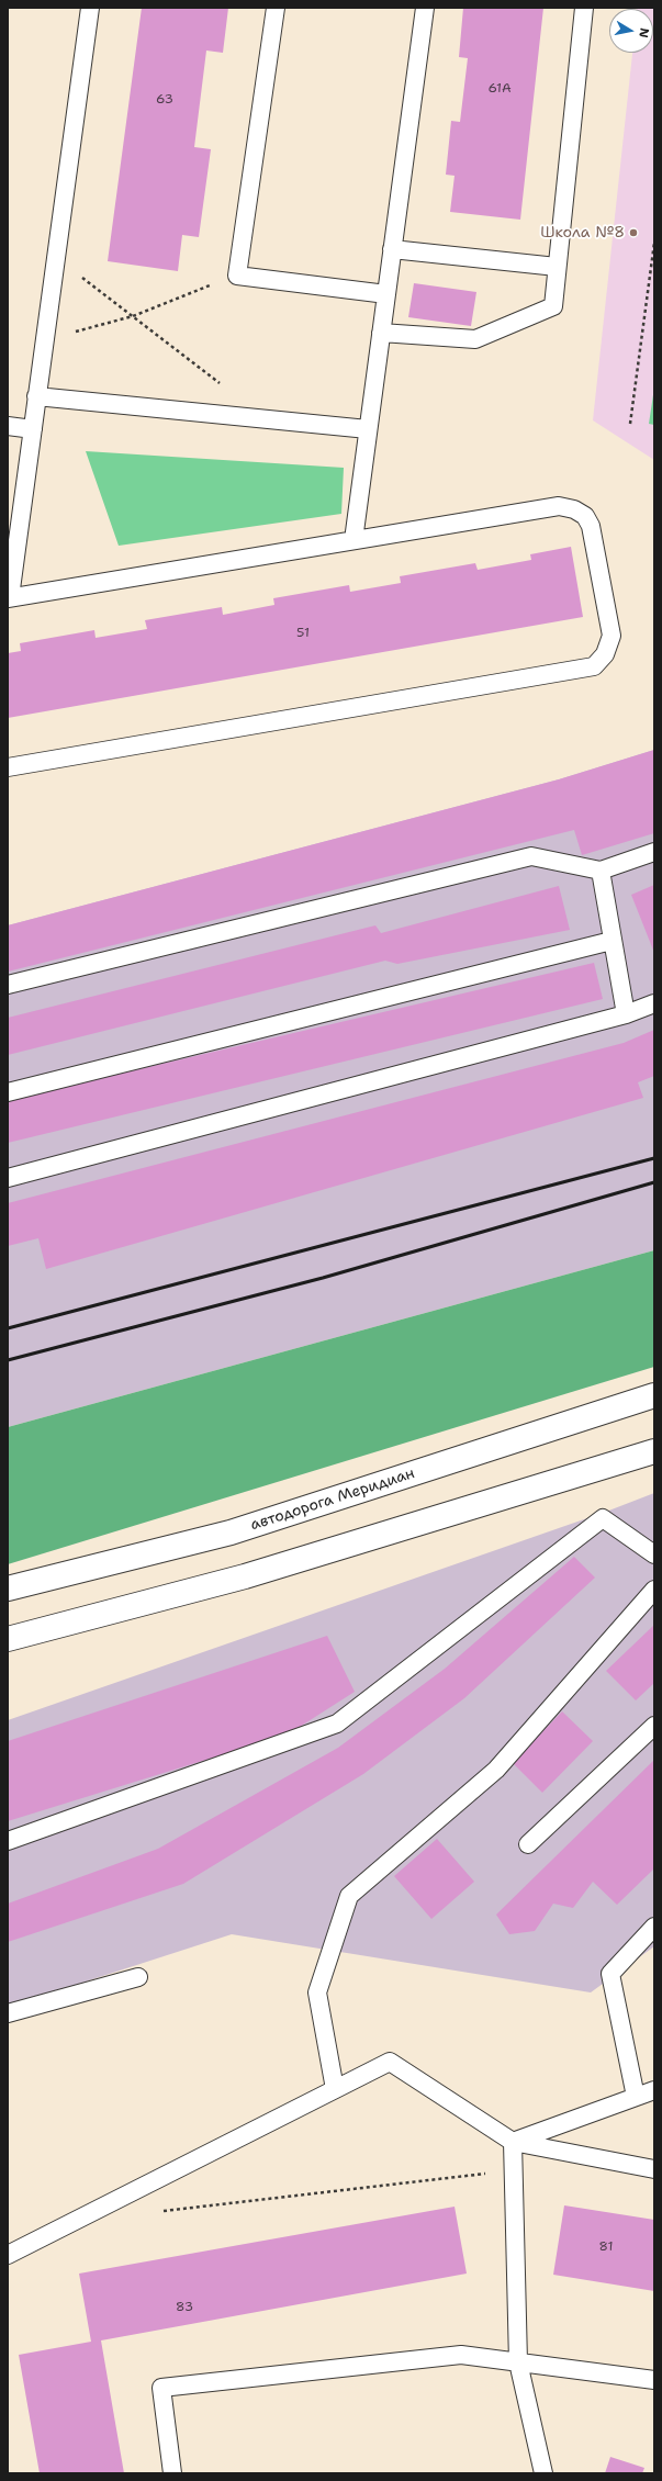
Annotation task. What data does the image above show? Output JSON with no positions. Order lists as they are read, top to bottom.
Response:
{
  "streets": {
    "main road": ["автодорога Меридиан"]
  },
  "places": ["Школа №8"],
  "house_numbers": [
    "61А",
    "63",
    "51",
    "81",
    "83"
  ],
  "north": "right"
}
